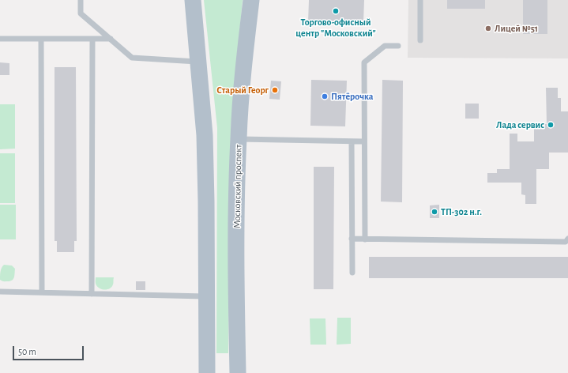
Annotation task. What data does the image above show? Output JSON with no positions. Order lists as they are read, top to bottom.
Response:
{
  "streets": {
    "main road": ["Московский проспект"]
  },
  "places": [
    "Торгово-офисный центр \"Московский\"",
    "Лицей №51",
    "Старый Георг",
    "Пятёрочка",
    "Лада сервис",
    "ТП-302 н.г."
  ],
  "scale_bar": "50 m"
}
